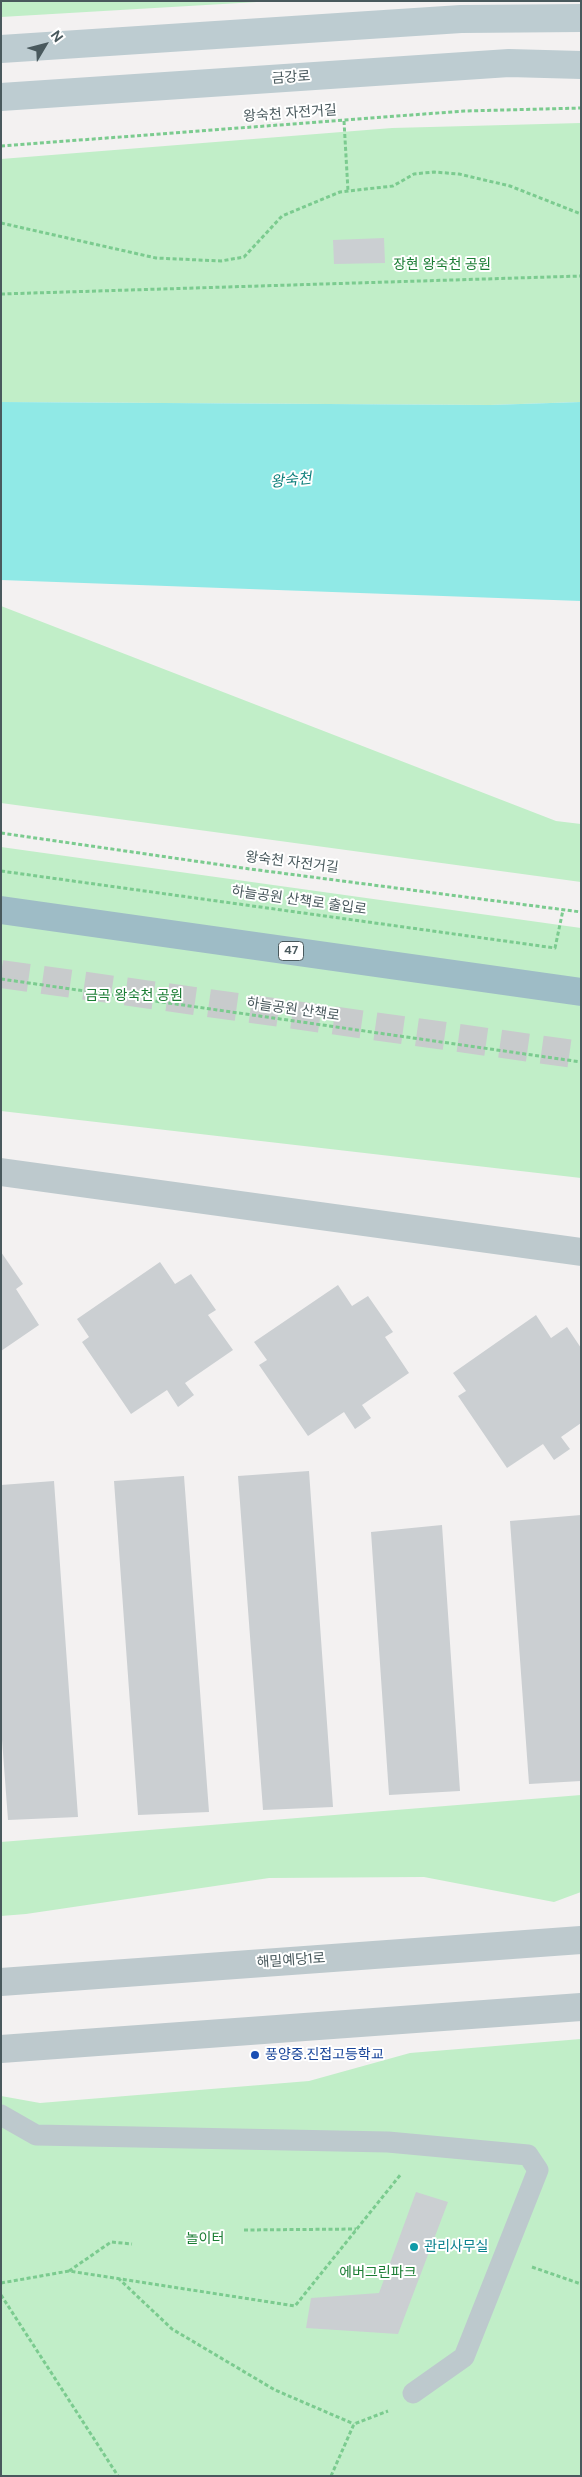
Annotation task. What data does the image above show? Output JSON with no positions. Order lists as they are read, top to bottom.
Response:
{
  "streets": {
    "highway": ["47"],
    "main road": ["금강로"],
    "street": ["해밀예당1로"],
    "path": ["왕숙천 자전거길", "하늘공원 산책로 출입로", "하늘공원 산책로"]
  },
  "crossings": [
    ["왕숙천 자전거길", "하늘공원 산책로 출입로"]
  ],
  "water": ["왕숙천"],
  "parks": [
    "장현 왕숙천 공원",
    "금곡 왕숙천 공원",
    "놀이터",
    "에버그린파크"
  ],
  "places": ["풍양중.진접고등학교", "관리사무실"],
  "north": "top right"
}
